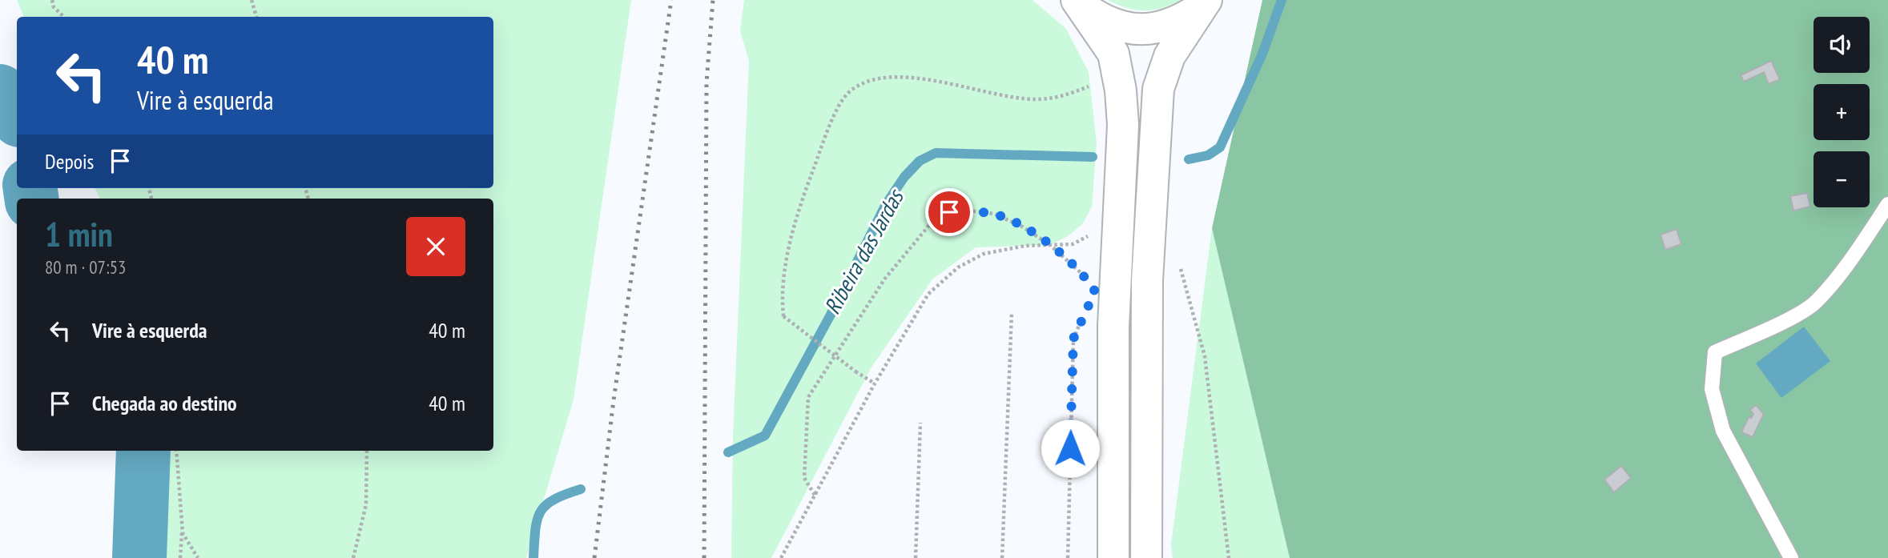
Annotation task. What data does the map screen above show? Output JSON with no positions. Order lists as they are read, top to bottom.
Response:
{
  "water": ["Ribeira das Jardas"],
  "page": {
    "map_buttons": ["+", "−"],
    "turn": ["40 m", "Vire à esquerda"],
    "then": "Depois",
    "heading": ["1 min", "80 m · 07:53"],
    "list": [
      {
        "name": "Vire à esquerda",
        "value": "40 m"
      },
      {
        "name": "Chegada ao destino",
        "value": "40 m"
      }
    ]
  }
}
